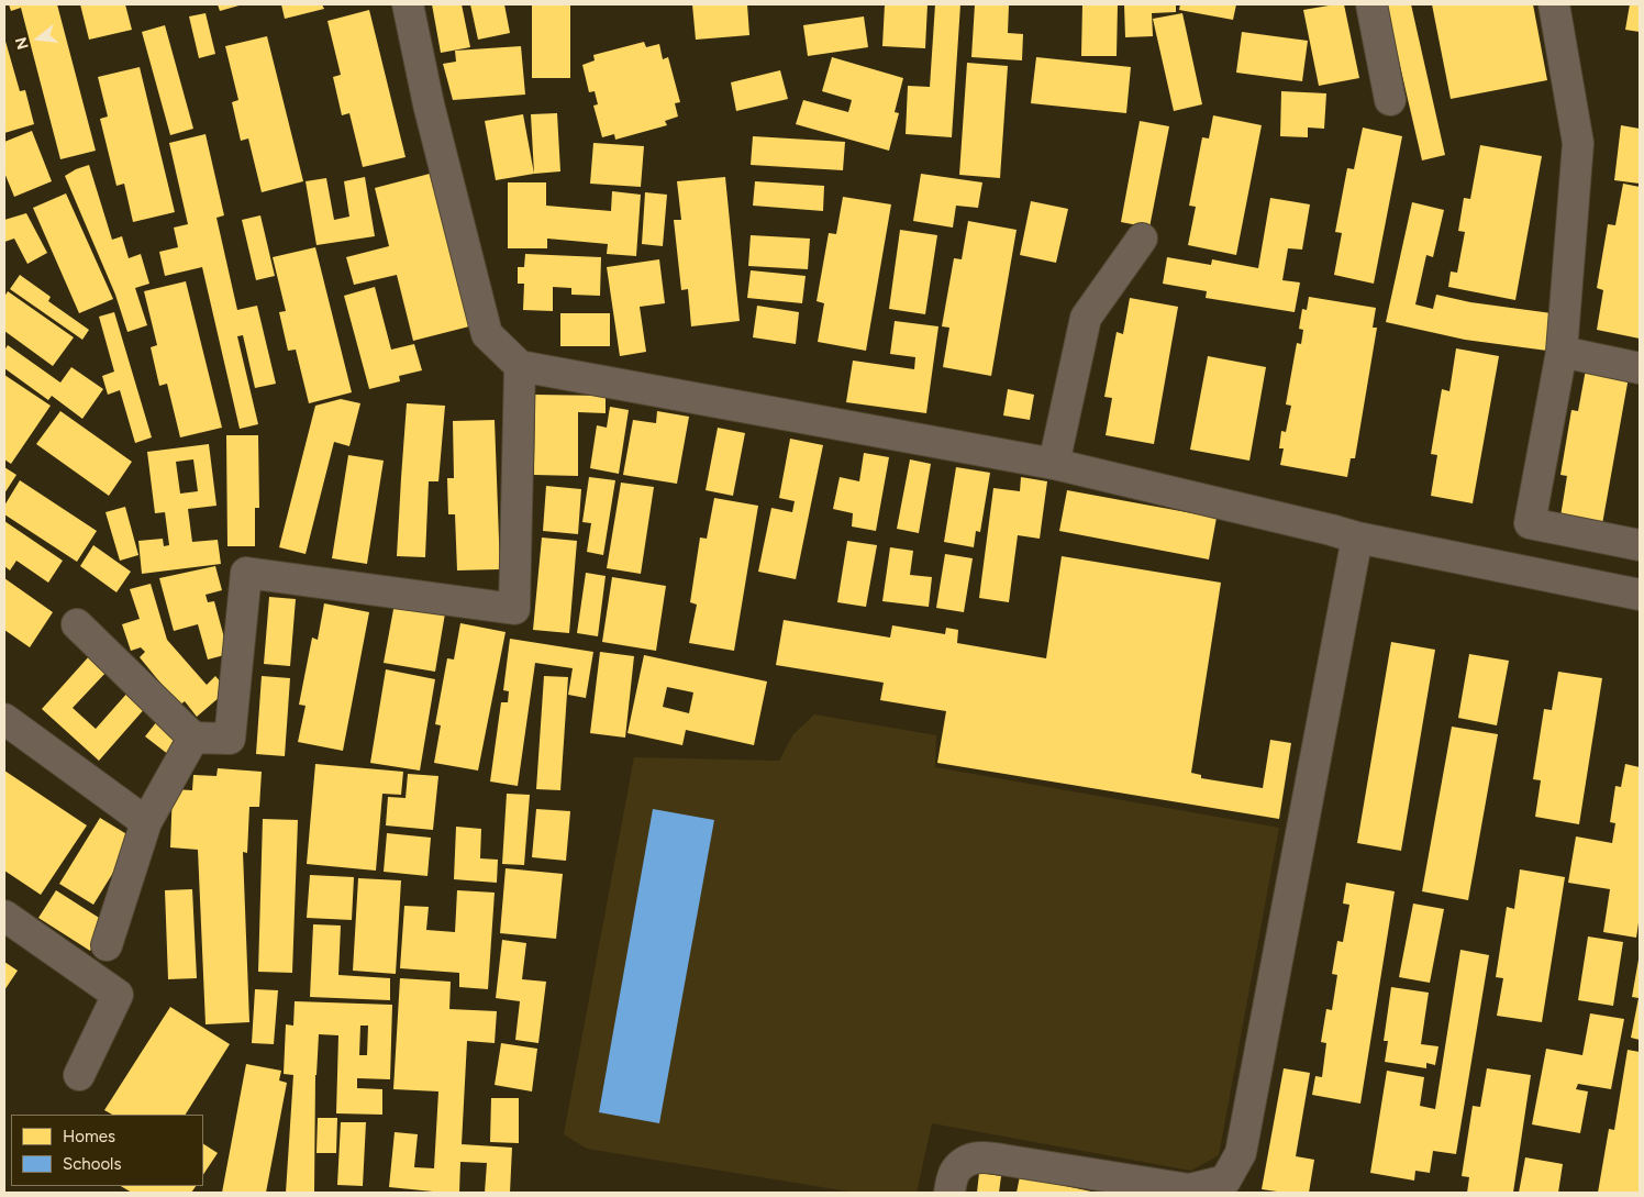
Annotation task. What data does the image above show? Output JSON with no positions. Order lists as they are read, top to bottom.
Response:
{
  "legend": ["Homes", "Schools"],
  "north": "left"
}
